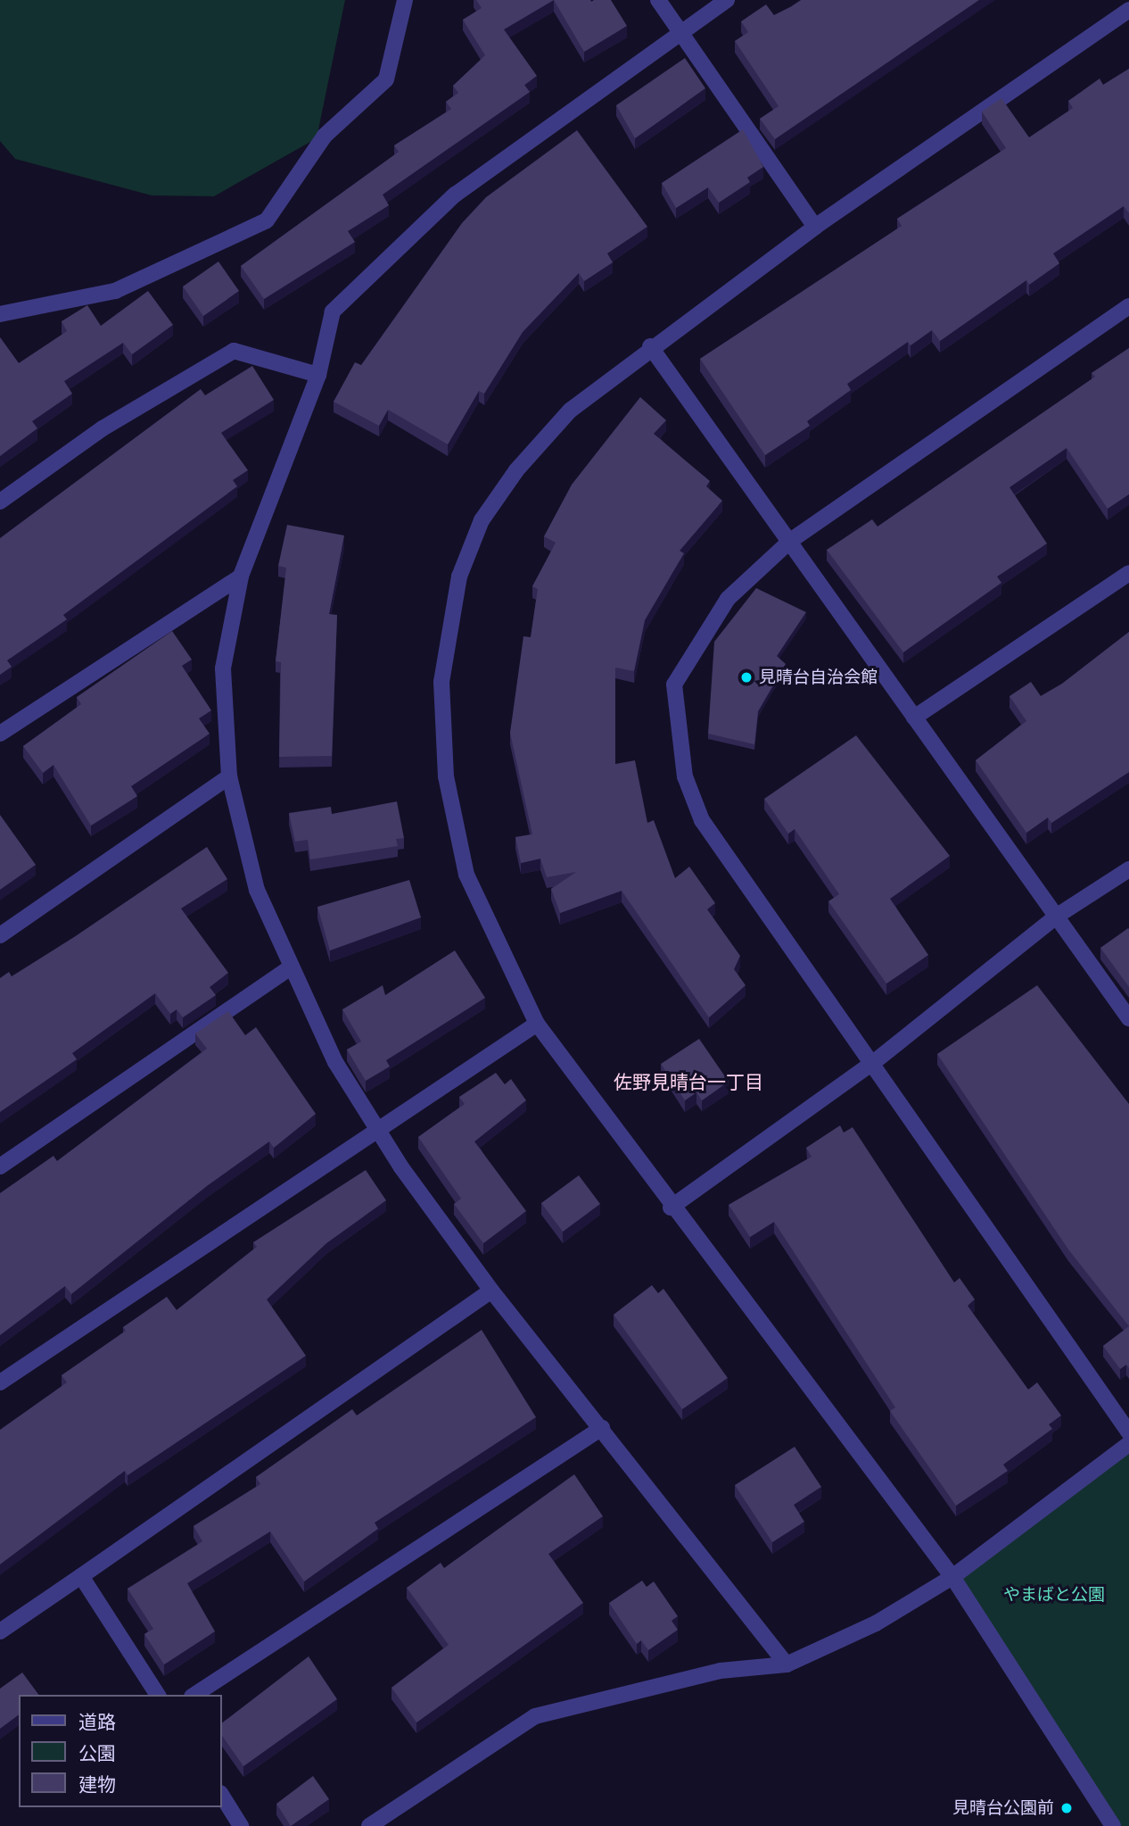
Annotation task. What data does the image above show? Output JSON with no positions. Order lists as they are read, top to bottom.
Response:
{
  "districts": ["佐野見晴台一丁目"],
  "parks": ["やまばと公園"],
  "places": ["見晴台自治会館", "見晴台公園前"],
  "legend": ["道路", "公園", "建物"]
}
